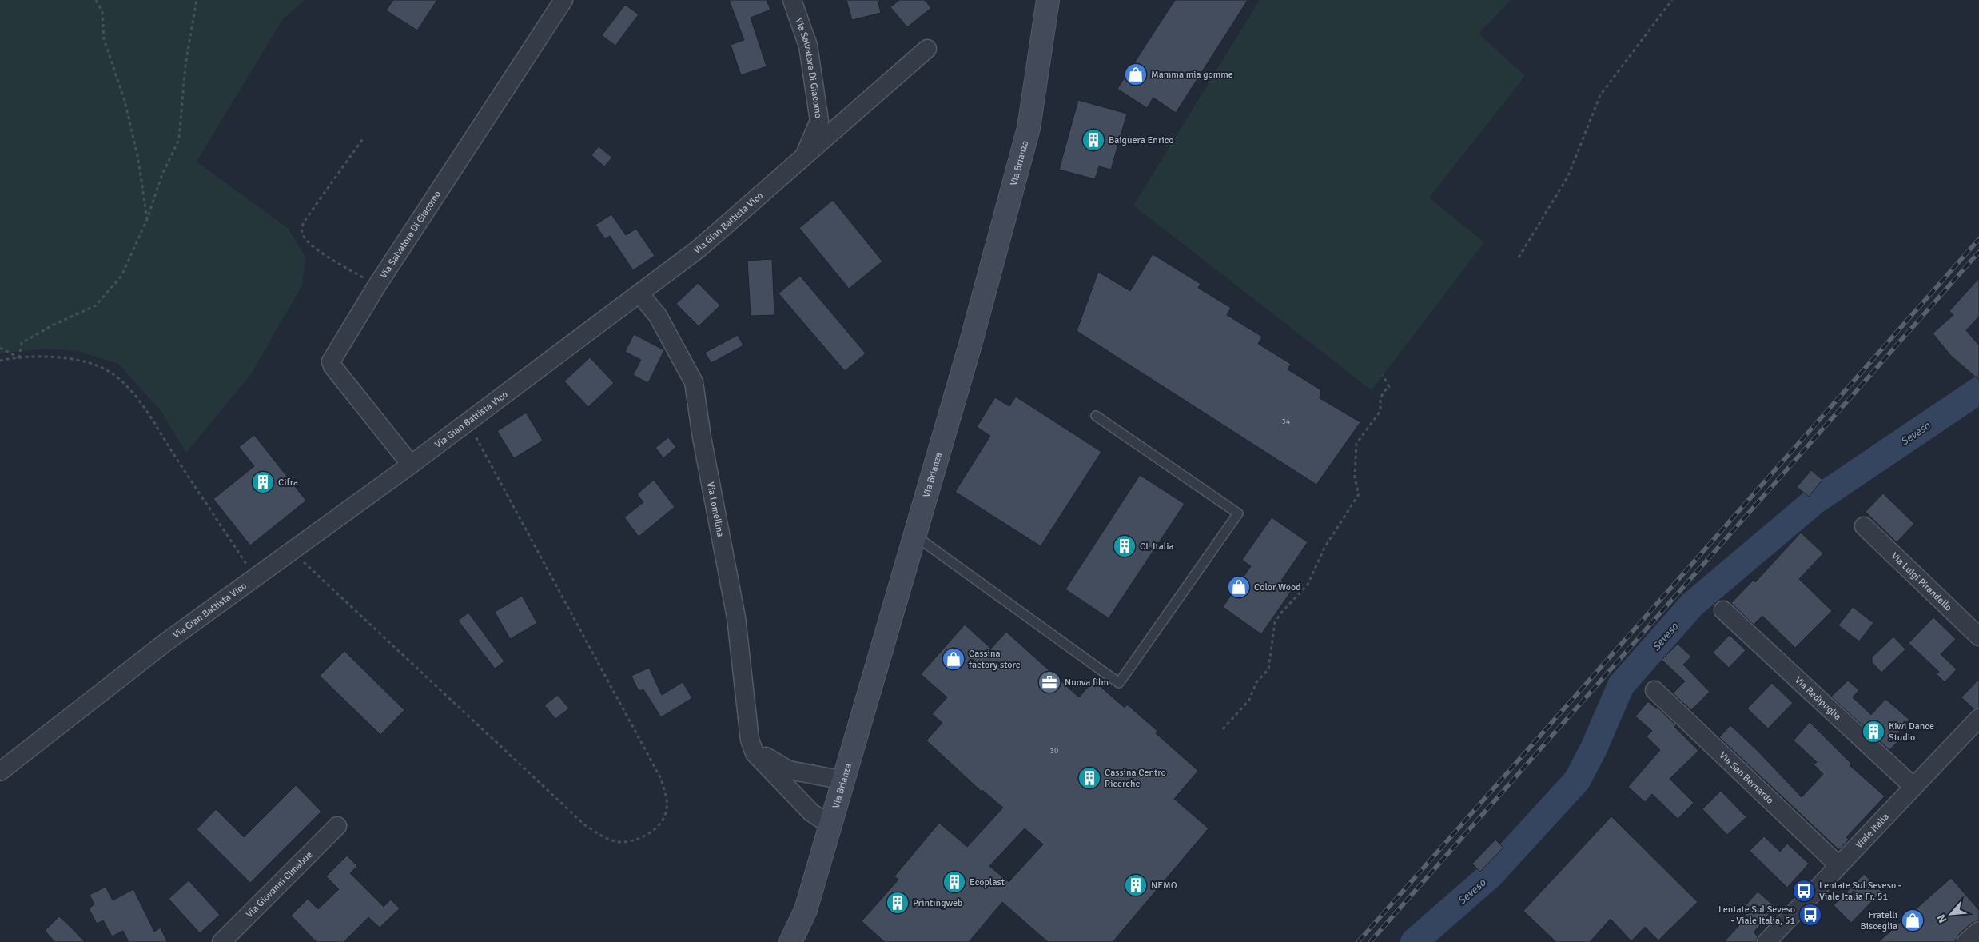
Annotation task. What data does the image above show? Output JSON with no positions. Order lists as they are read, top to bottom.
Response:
{
  "streets": {
    "street": [
      "Via Salvatore Di Giacomo",
      "Via Brianza",
      "Via Gian Battista Vico",
      "Via Lomellina",
      "Via Luigi Pirandello",
      "Via Redipuglia",
      "Via San Bernardo",
      "Viale Italia",
      "Via Giovanni Cimabue"
    ]
  },
  "crossings": [
    ["Via Salvatore Di Giacomo", "Via Gian Battista Vico"],
    ["Via Brianza", "Via Lomellina"],
    ["Via Gian Battista Vico", "Via Lomellina"],
    ["Via Redipuglia", "Viale Italia"],
    ["Via San Bernardo", "Viale Italia"]
  ],
  "water": ["Seveso"],
  "places": {
    "shop": [
      "Mamma mia gomme",
      "Color Wood",
      "Cassina factory store",
      "Fratelli Bisceglia"
    ],
    "building": [
      "Baiguera Enrico",
      "Cifra",
      "CL Italia",
      "Kiwi Dance Studio",
      "Cassina Centro Ricerche",
      "Ecoplast",
      "NEMO",
      "Printingweb"
    ],
    "office": ["Nuova film"],
    "bus stop": ["Lentate Sul Seveso - Viale Italia Fr. 51", "Lentate Sul Seveso - Viale Italia, 51"]
  },
  "house_numbers": ["34", "30"],
  "north": "bottom left"
}
